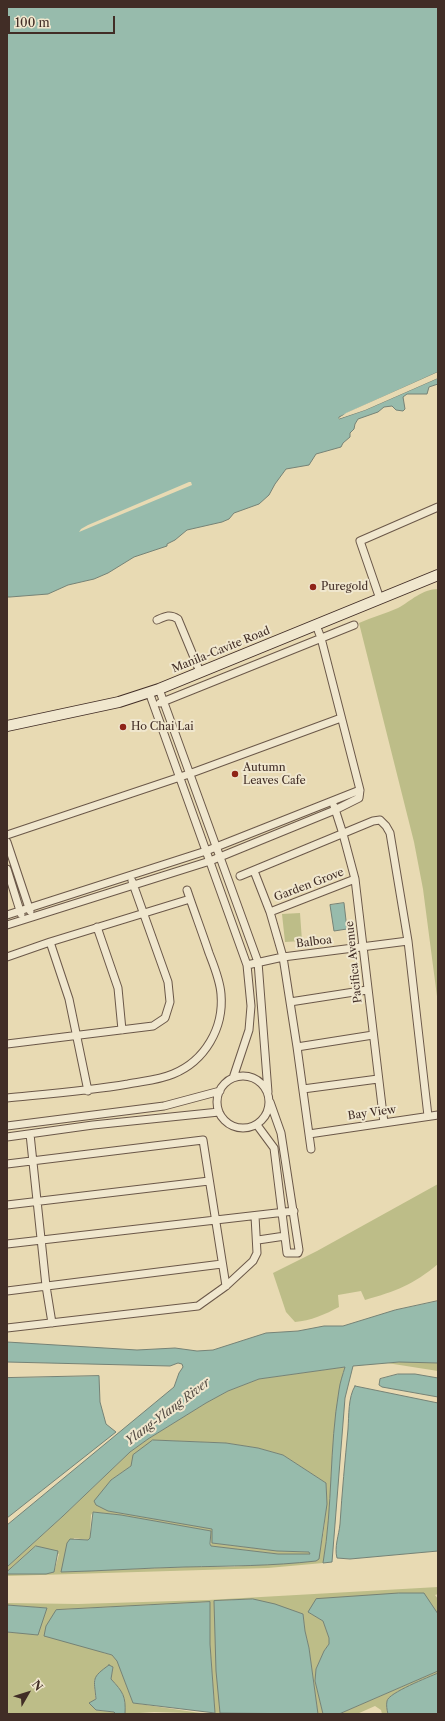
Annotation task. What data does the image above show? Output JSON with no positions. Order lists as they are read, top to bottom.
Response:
{
  "streets": {
    "main road": ["Manila-Cavite Road"],
    "street": [
      "Garden Grove",
      "Balboa",
      "Pacifica Avenue",
      "Bay View"
    ]
  },
  "crossings": [
    ["Garden Grove", "Pacifica Avenue"],
    ["Balboa", "Pacifica Avenue"],
    ["Pacifica Avenue", "Bay View"]
  ],
  "water": ["Ylang-Ylang River"],
  "places": ["Puregold", "Ho Chai Lai", "Autumn Leaves Cafe"],
  "scale_bar": "100 m",
  "north": "top right"
}
